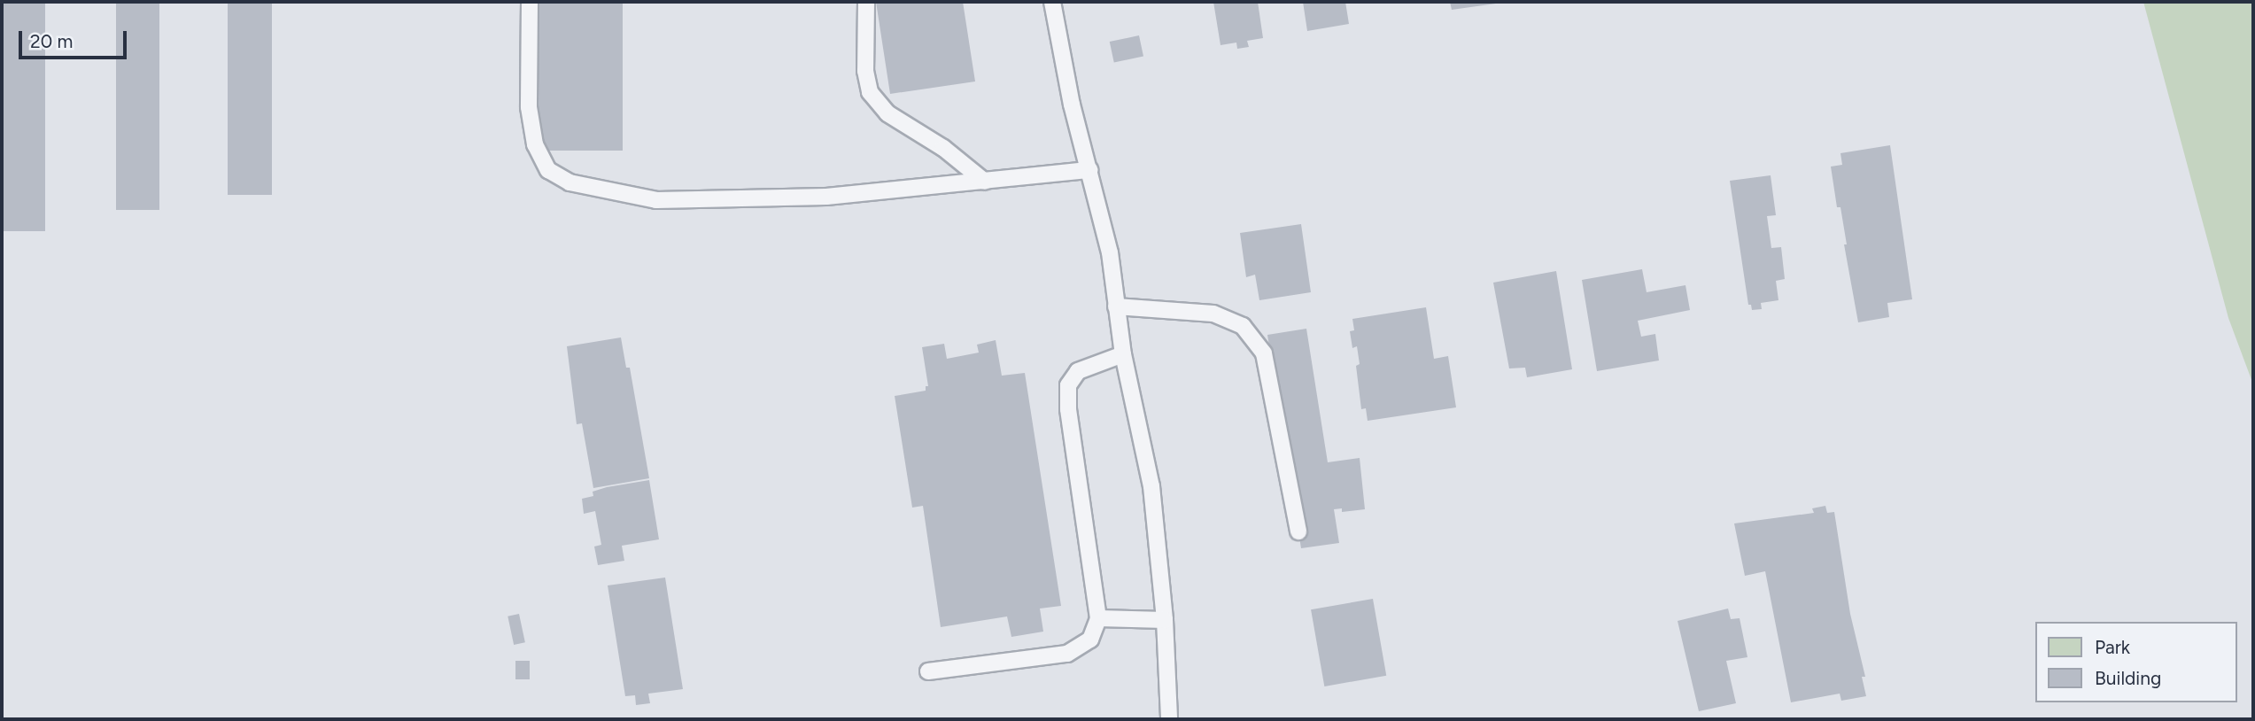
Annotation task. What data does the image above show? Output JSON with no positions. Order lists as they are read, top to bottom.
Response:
{
  "legend": ["Park", "Building"],
  "scale_bar": "20 m"
}
